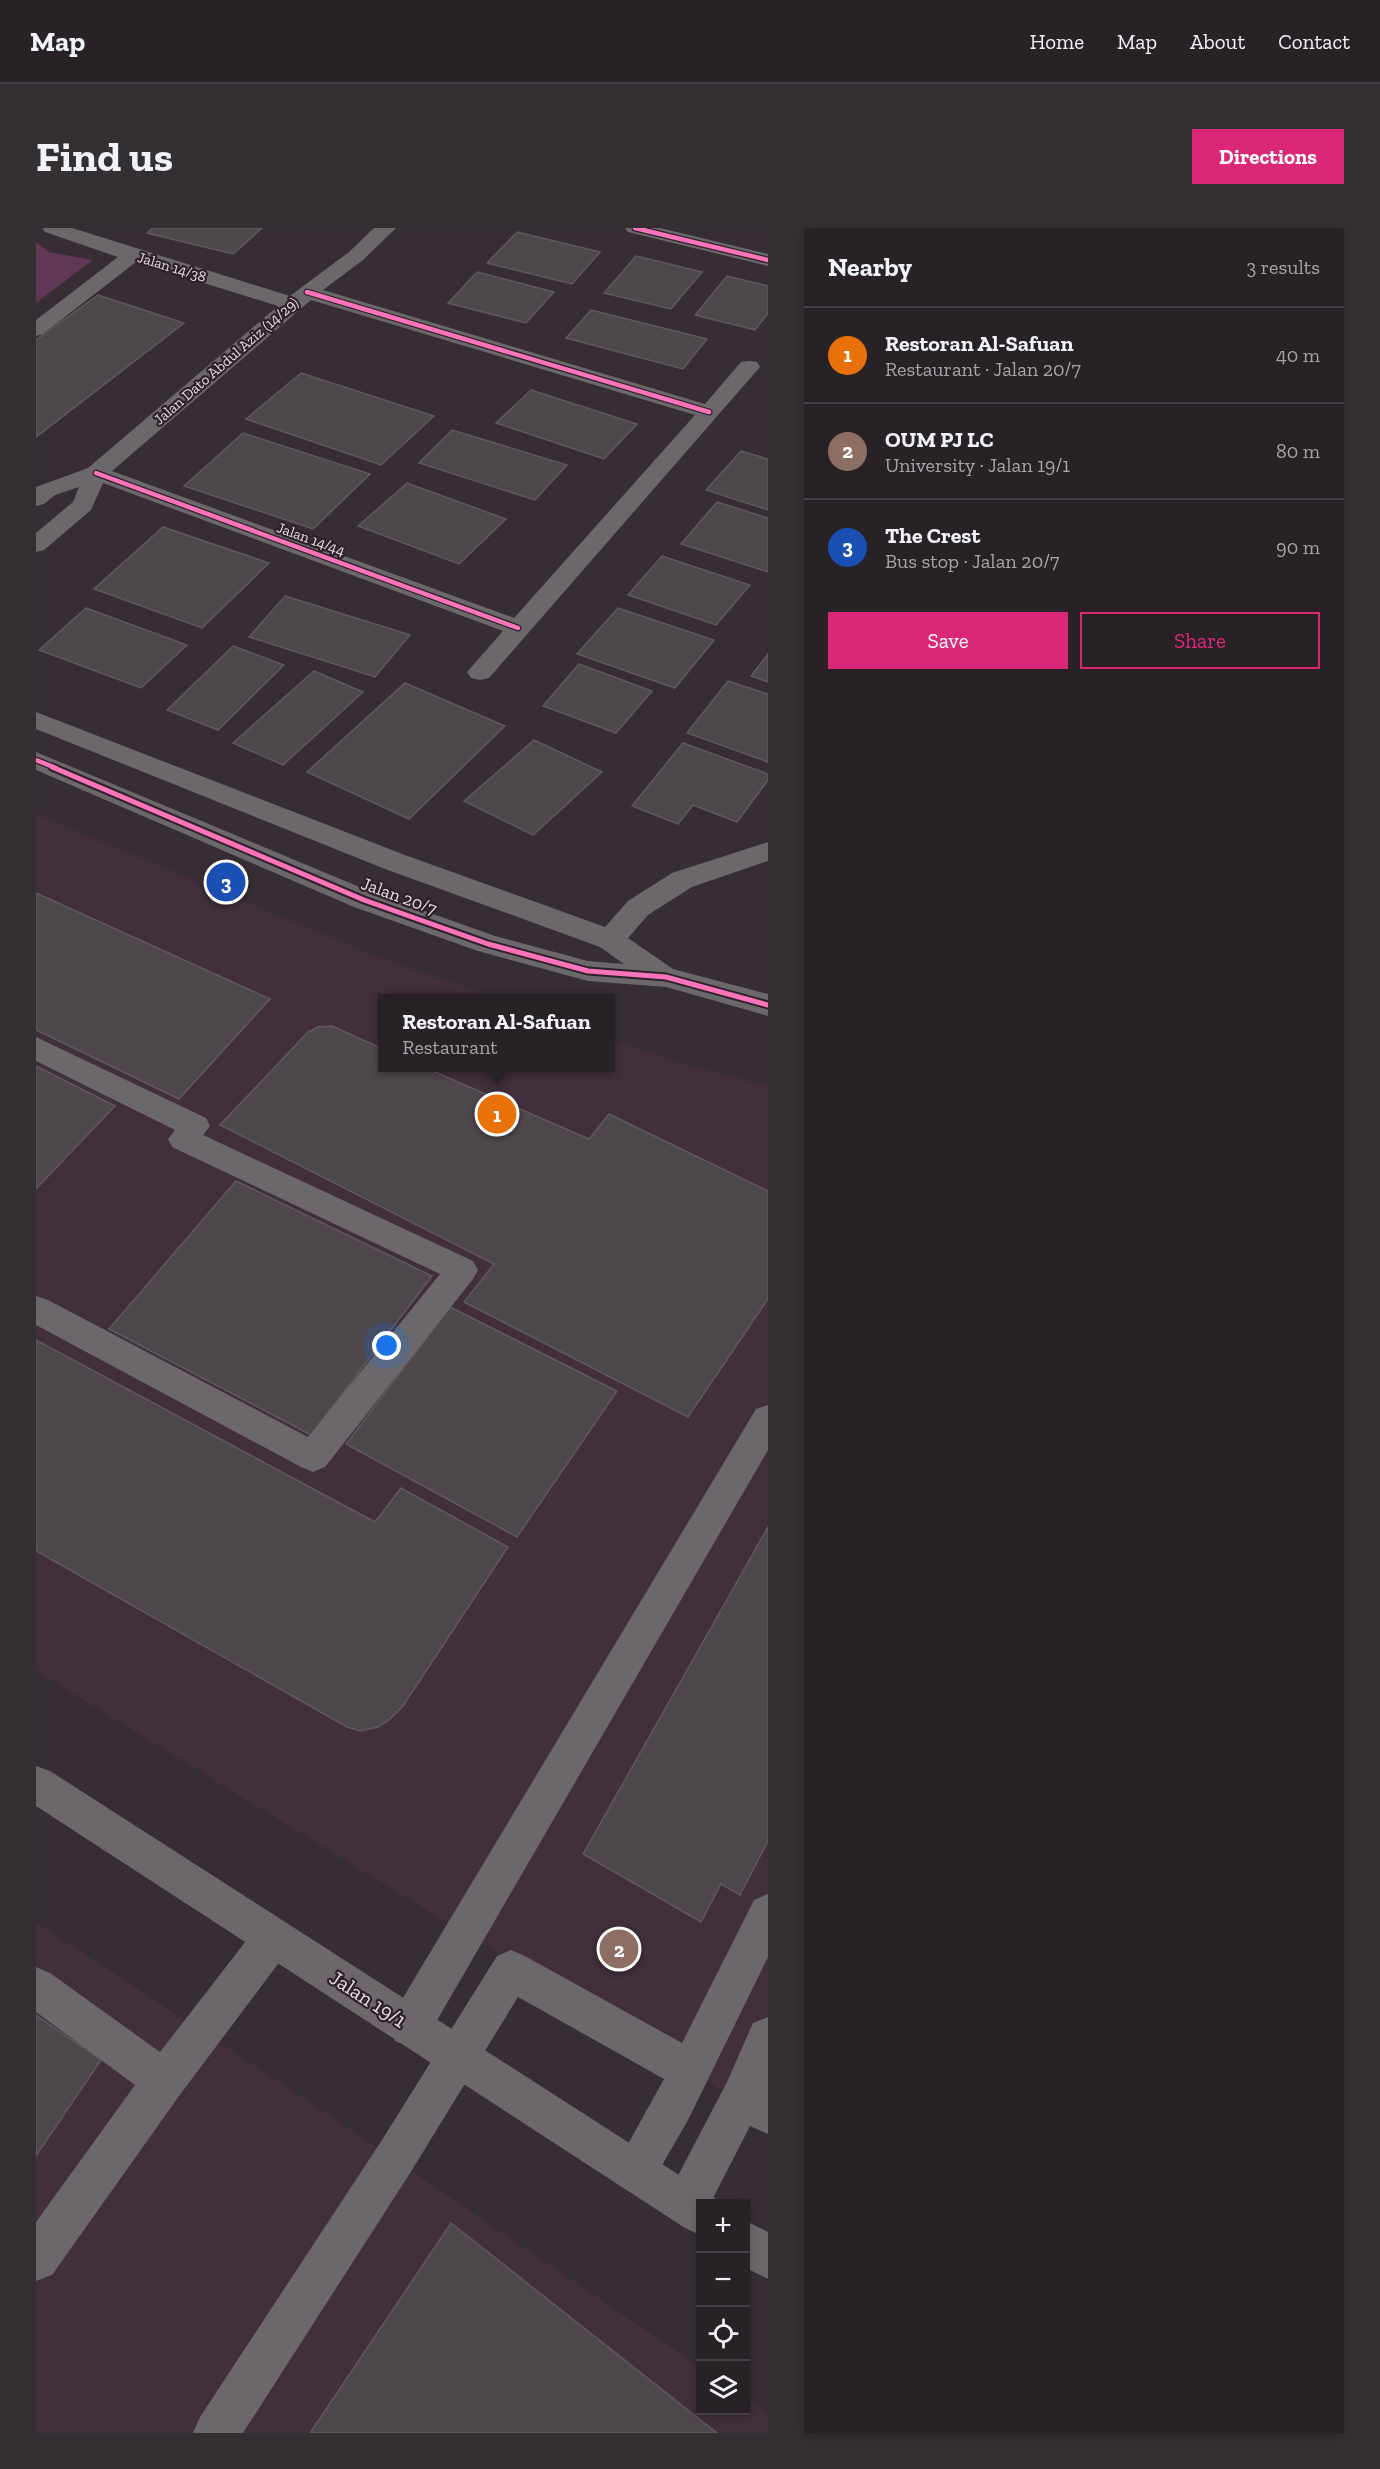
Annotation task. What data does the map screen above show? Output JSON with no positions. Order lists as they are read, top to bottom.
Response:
{
  "streets": {
    "main road": ["Jalan 19/1"],
    "street": [
      "Jalan 14/38",
      "Jalan Dato Abdul Aziz (14/29)",
      "Jalan 14/44",
      "Jalan 20/7"
    ]
  },
  "crossings": [
    ["Jalan 14/38", "Jalan Dato Abdul Aziz (14/29)"],
    ["Jalan Dato Abdul Aziz (14/29)", "Jalan 14/44"]
  ],
  "page": {
    "header": "Map",
    "nav": [
      "Home",
      "Map",
      "About",
      "Contact"
    ],
    "buttons": [
      "Directions",
      ["Save", "Share"]
    ],
    "title": "Find us",
    "heading": ["Nearby", "3 results"],
    "list": [
      {
        "mark": "1",
        "name": "Restoran Al-Safuan",
        "note": "Restaurant · Jalan 20/7",
        "value": "40 m"
      },
      {
        "mark": "2",
        "name": "OUM PJ LC",
        "note": "University · Jalan 19/1",
        "value": "80 m"
      },
      {
        "mark": "3",
        "name": "The Crest",
        "note": "Bus stop · Jalan 20/7",
        "value": "90 m"
      }
    ],
    "pins": ["3", "1", "2"],
    "popup": ["Restoran Al-Safuan", "Restaurant"],
    "map_buttons": ["+", "−"]
  }
}
